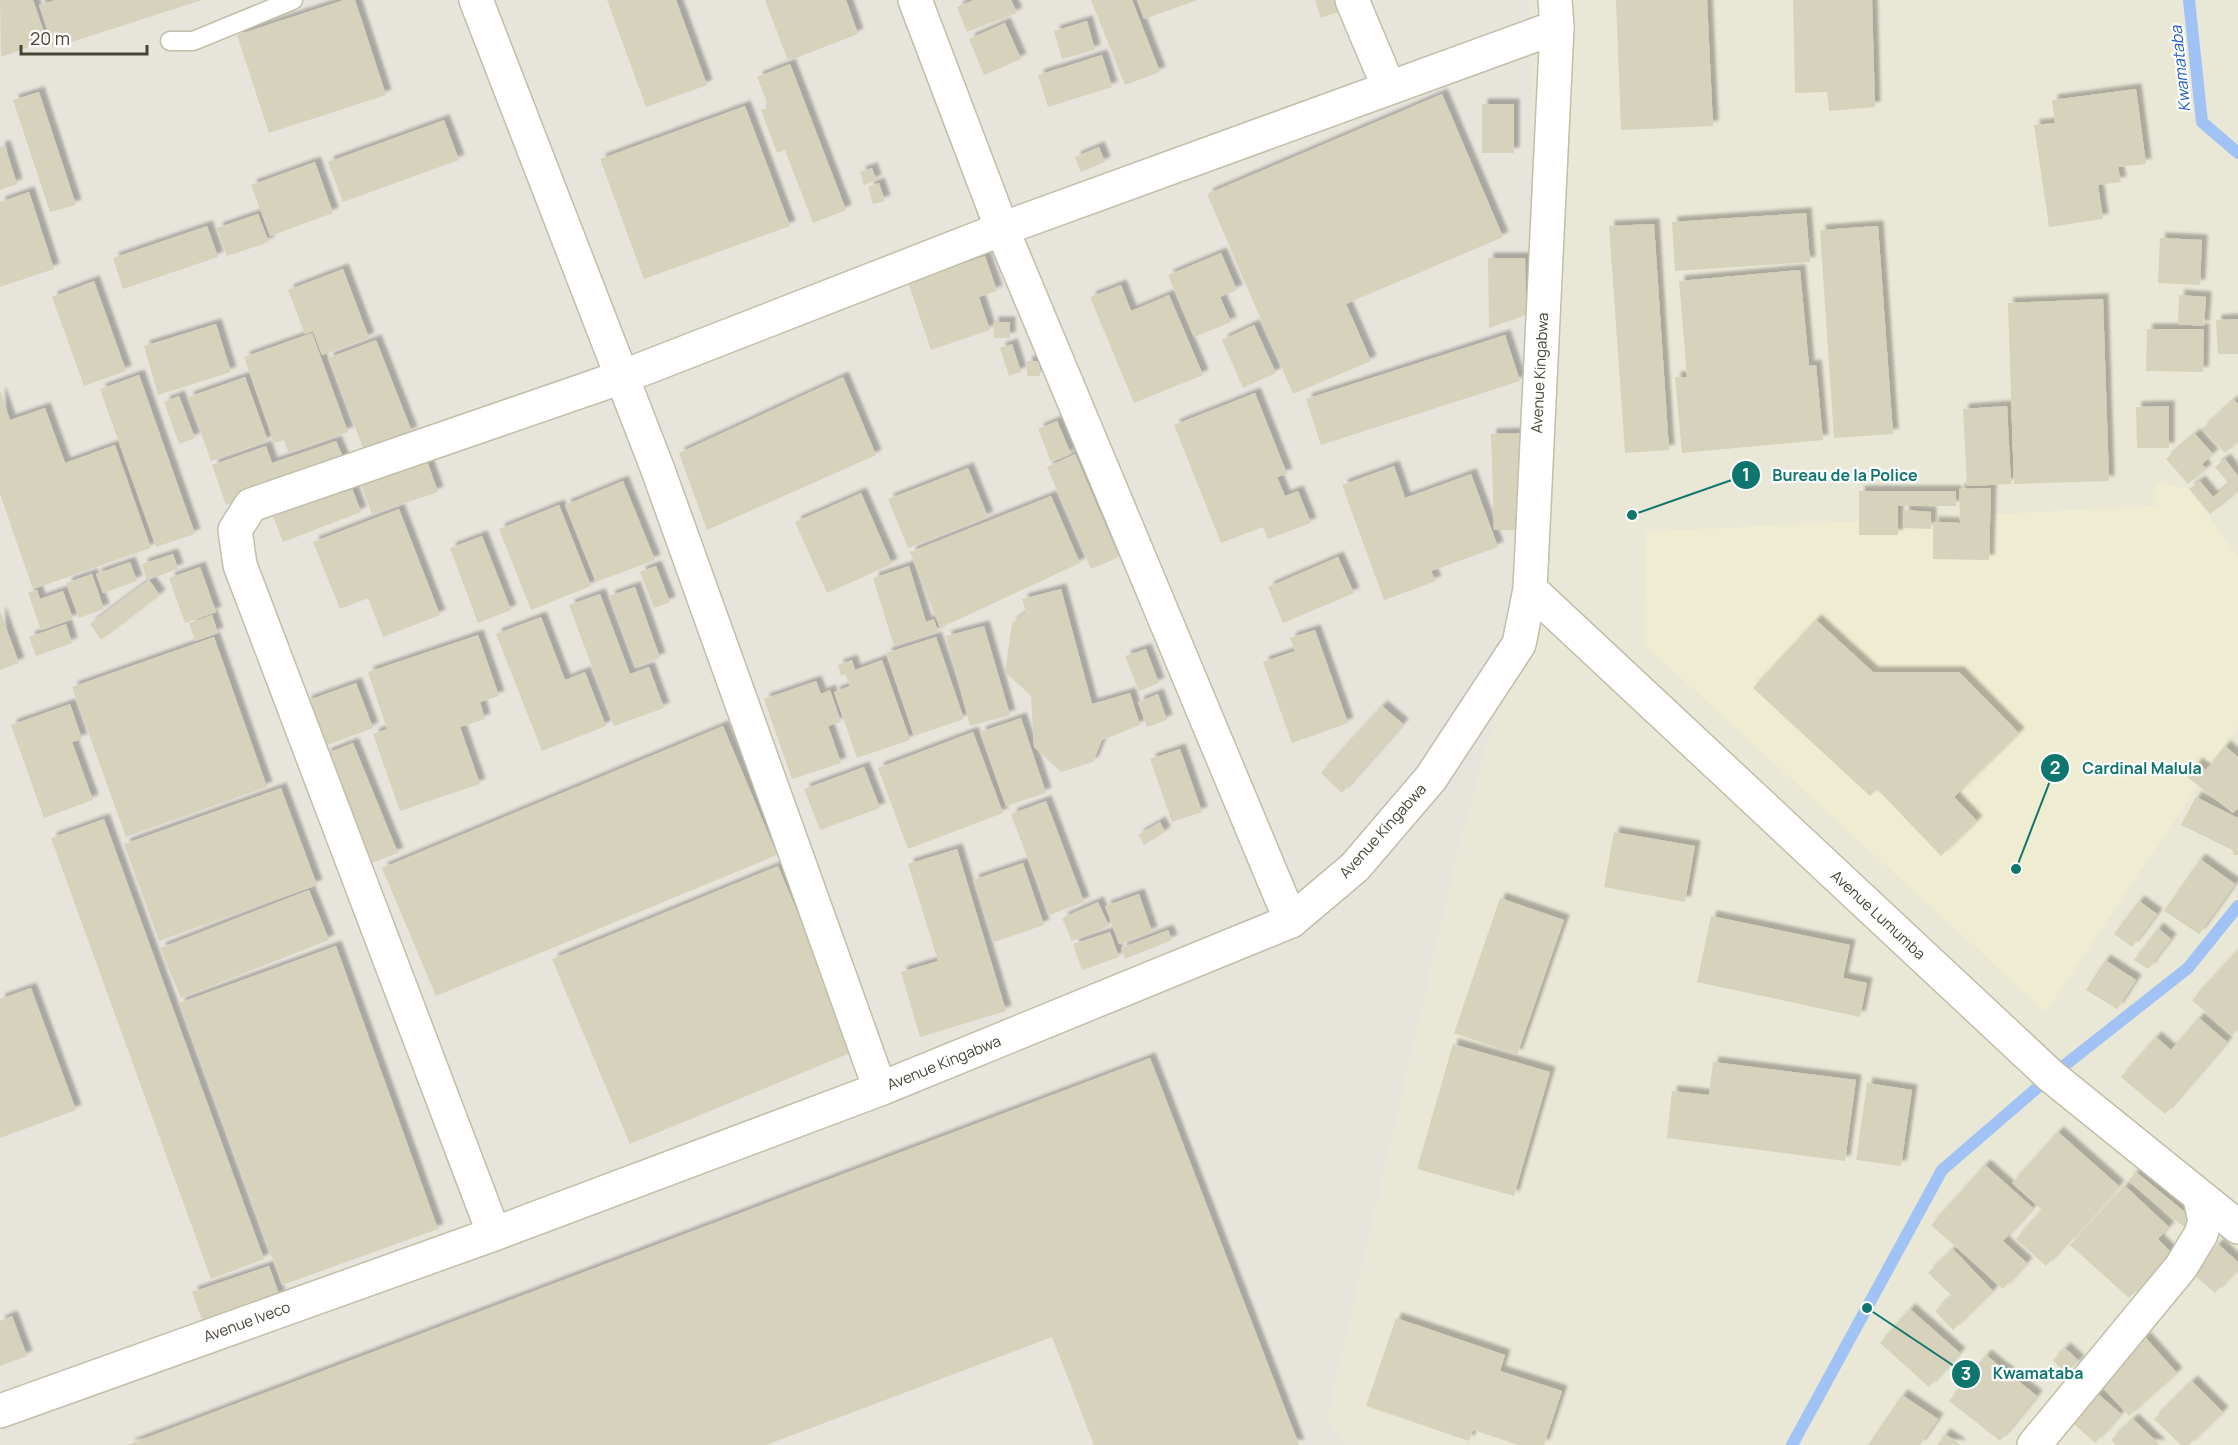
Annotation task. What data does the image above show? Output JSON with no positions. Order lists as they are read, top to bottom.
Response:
{
  "streets": {
    "street": ["Avenue Kingabwa", "Avenue Lumumba", "Avenue Iveco"]
  },
  "crossings": [
    ["Avenue Kingabwa", "Avenue Lumumba"],
    ["Avenue Kingabwa", "Avenue Iveco"]
  ],
  "water": ["Kwamataba"],
  "places": ["Bureau de la Police", "Cardinal Malula", "Kwamataba"],
  "scale_bar": "20 m"
}
